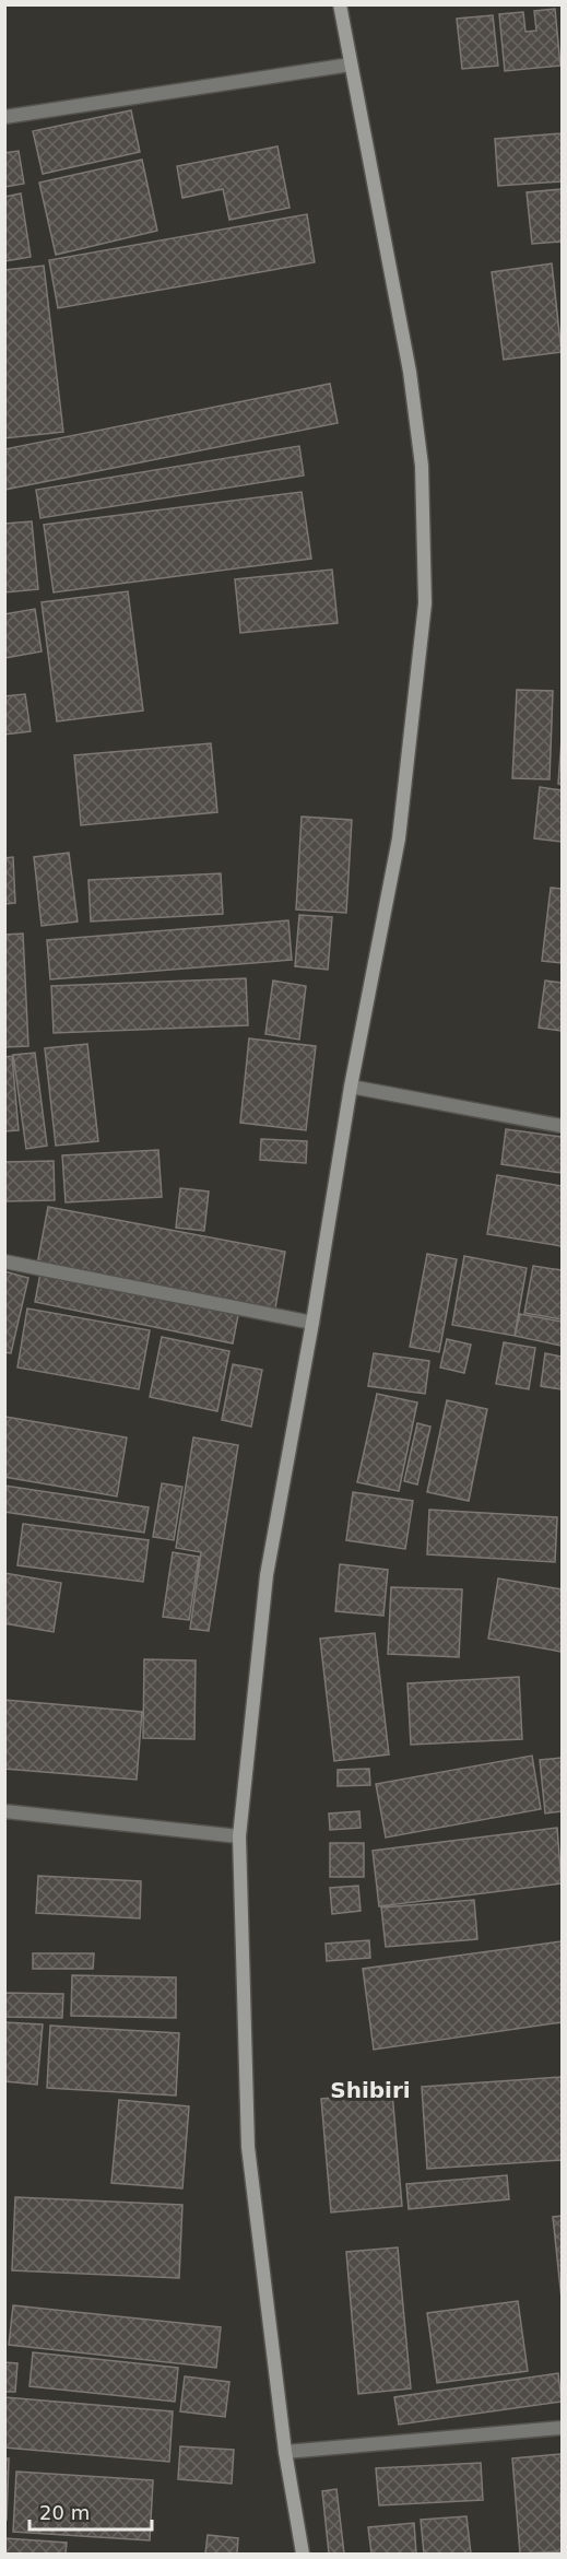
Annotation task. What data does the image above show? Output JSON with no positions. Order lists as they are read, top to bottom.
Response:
{
  "districts": ["Shibiri"],
  "scale_bar": "20 m"
}
